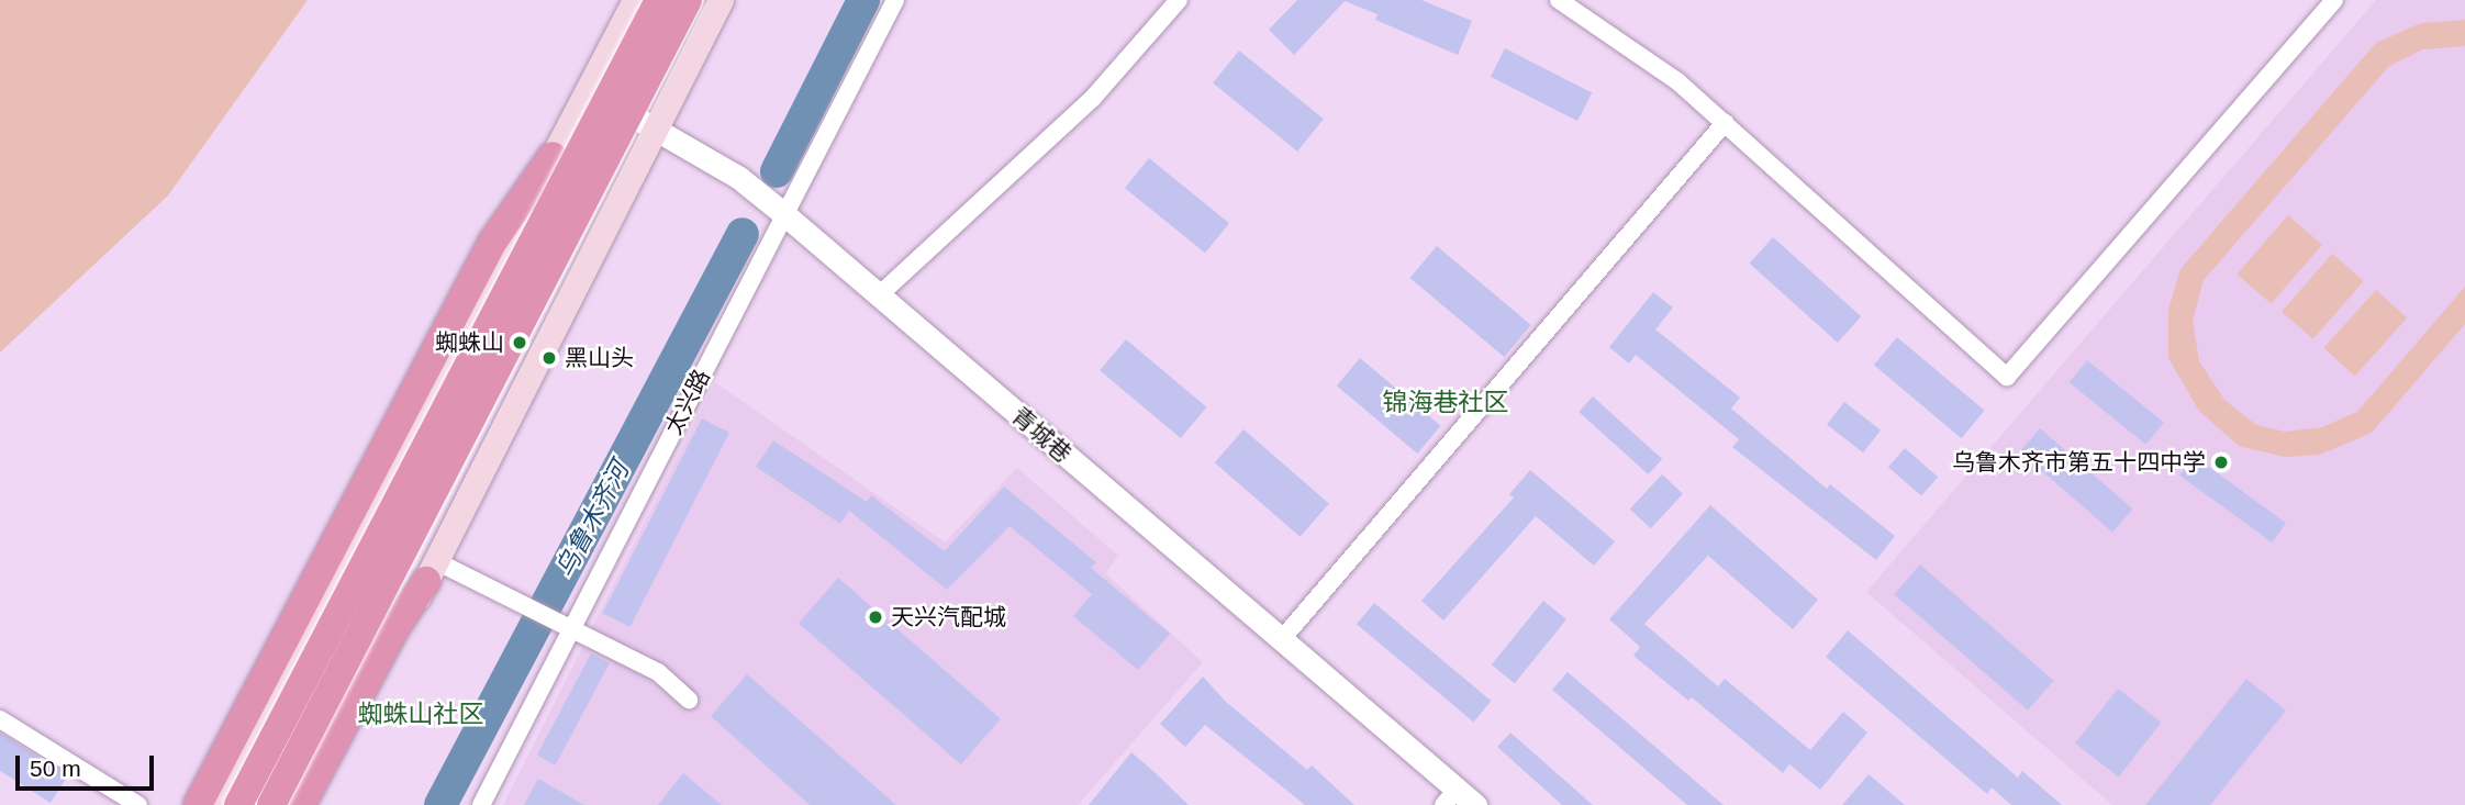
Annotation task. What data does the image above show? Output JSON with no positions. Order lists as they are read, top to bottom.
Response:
{
  "streets": {
    "street": ["太兴路", "青城巷"]
  },
  "crossings": [
    ["太兴路", "青城巷"]
  ],
  "districts": ["锦海巷社区", "蜘蛛山社区"],
  "water": ["乌鲁木齐河"],
  "places": [
    "蜘蛛山",
    "黑山头",
    "乌鲁木齐市第五十四中学",
    "天兴汽配城"
  ],
  "scale_bar": "50 m"
}
